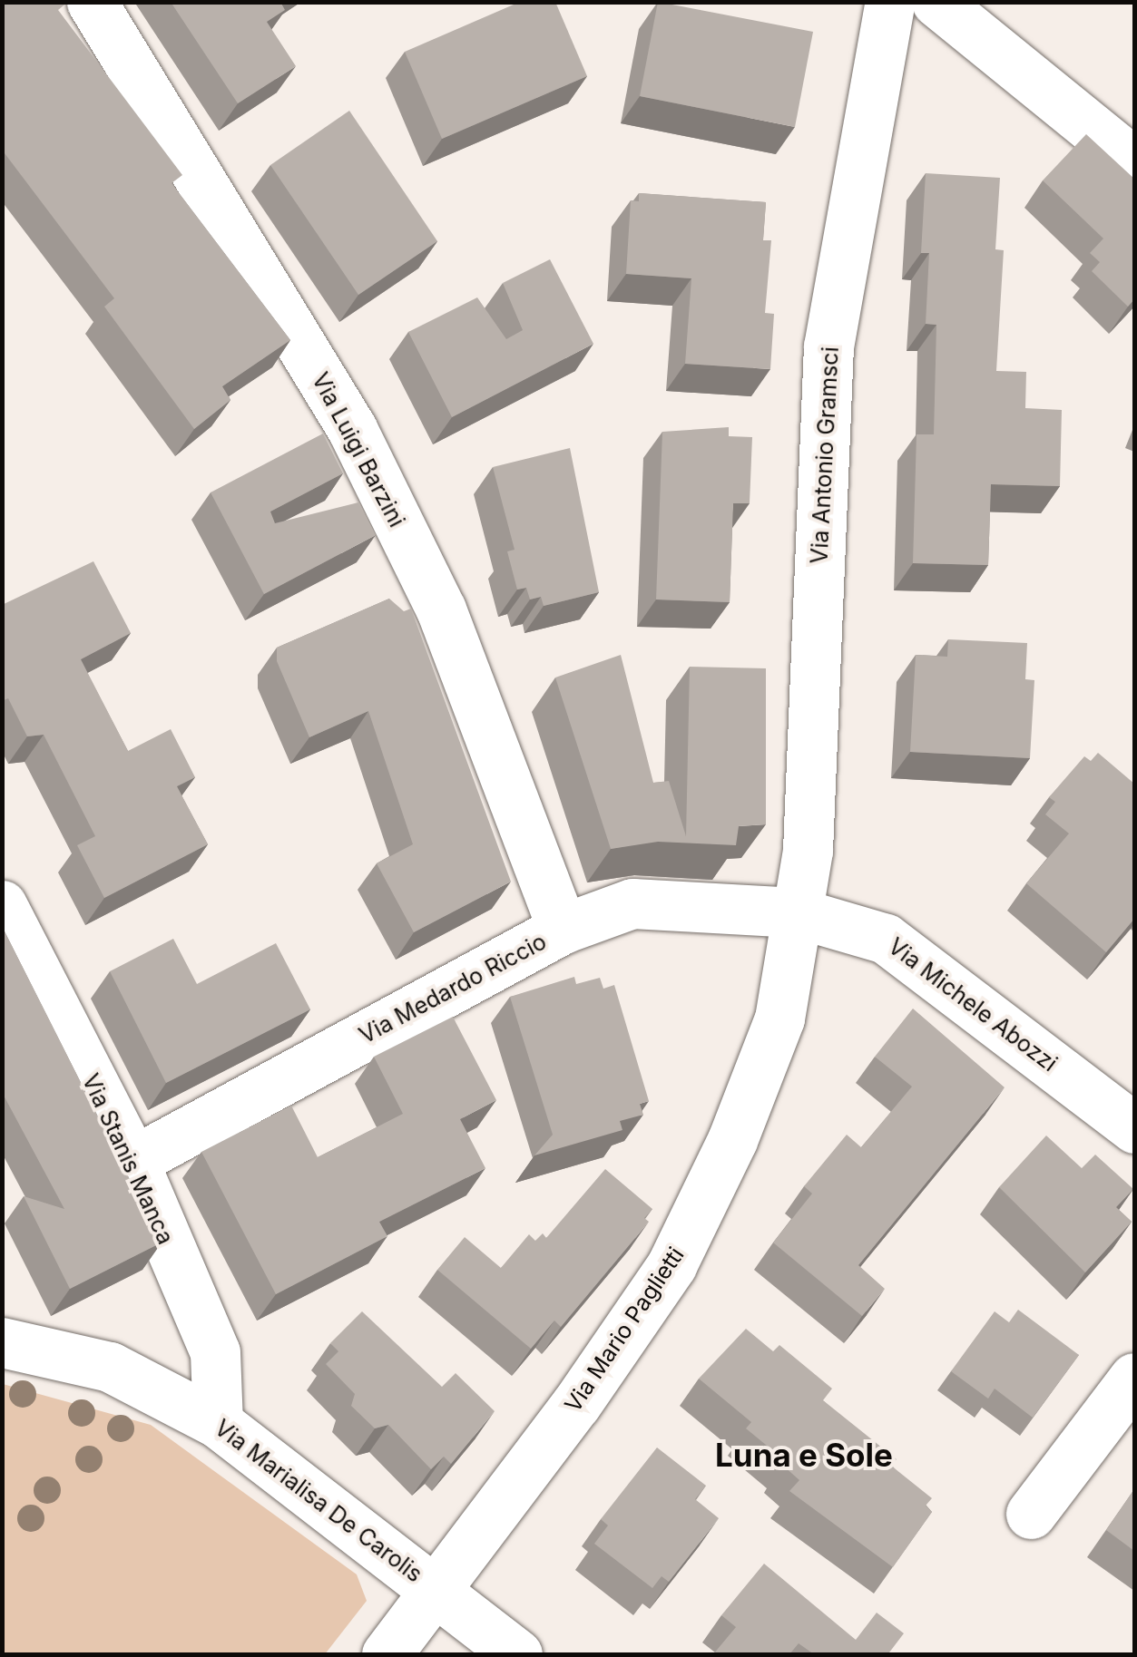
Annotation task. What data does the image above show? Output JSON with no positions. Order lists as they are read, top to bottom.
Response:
{
  "streets": {
    "street": [
      "Via Luigi Barzini",
      "Via Antonio Gramsci",
      "Via Medardo Riccio",
      "Via Michele Abozzi",
      "Via Stanis Manca",
      "Via Mario Paglietti",
      "Via Marialisa De Carolis"
    ]
  },
  "crossings": [
    ["Via Luigi Barzini", "Via Medardo Riccio"],
    ["Via Antonio Gramsci", "Via Medardo Riccio"],
    ["Via Antonio Gramsci", "Via Michele Abozzi"],
    ["Via Antonio Gramsci", "Via Mario Paglietti"],
    ["Via Medardo Riccio", "Via Michele Abozzi"],
    ["Via Medardo Riccio", "Via Stanis Manca"],
    ["Via Medardo Riccio", "Via Mario Paglietti"],
    ["Via Michele Abozzi", "Via Mario Paglietti"],
    ["Via Stanis Manca", "Via Marialisa De Carolis"],
    ["Via Mario Paglietti", "Via Marialisa De Carolis"]
  ],
  "districts": ["Luna e Sole"]
}
